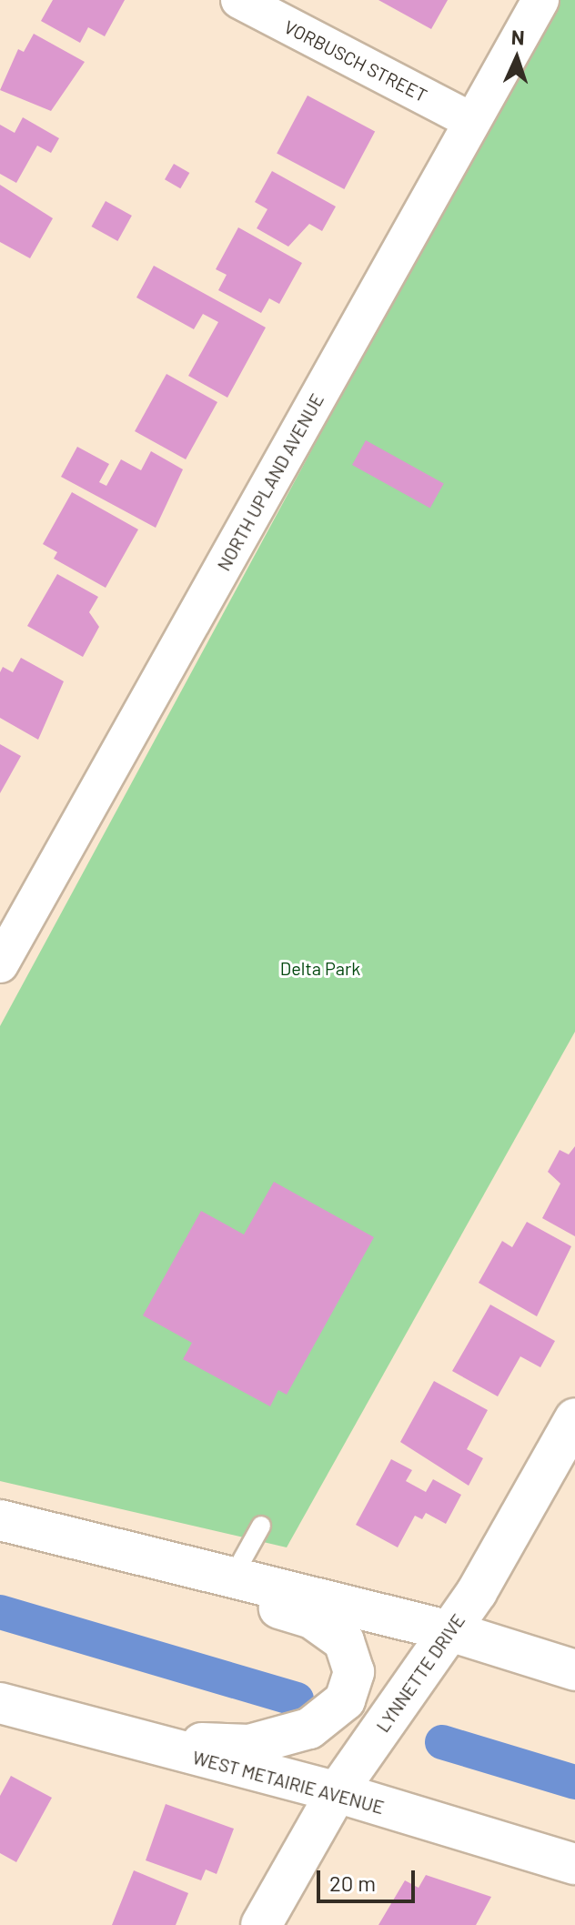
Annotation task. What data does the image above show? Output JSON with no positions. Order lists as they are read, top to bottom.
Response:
{
  "streets": {
    "main road": ["LYNNETTE DRIVE", "WEST METAIRIE AVENUE"],
    "street": ["VORBUSCH STREET", "NORTH UPLAND AVENUE"]
  },
  "crossings": [
    ["VORBUSCH STREET", "NORTH UPLAND AVENUE"],
    ["LYNNETTE DRIVE", "WEST METAIRIE AVENUE"]
  ],
  "parks": ["Delta Park"],
  "scale_bar": "20 m",
  "north": "top"
}
